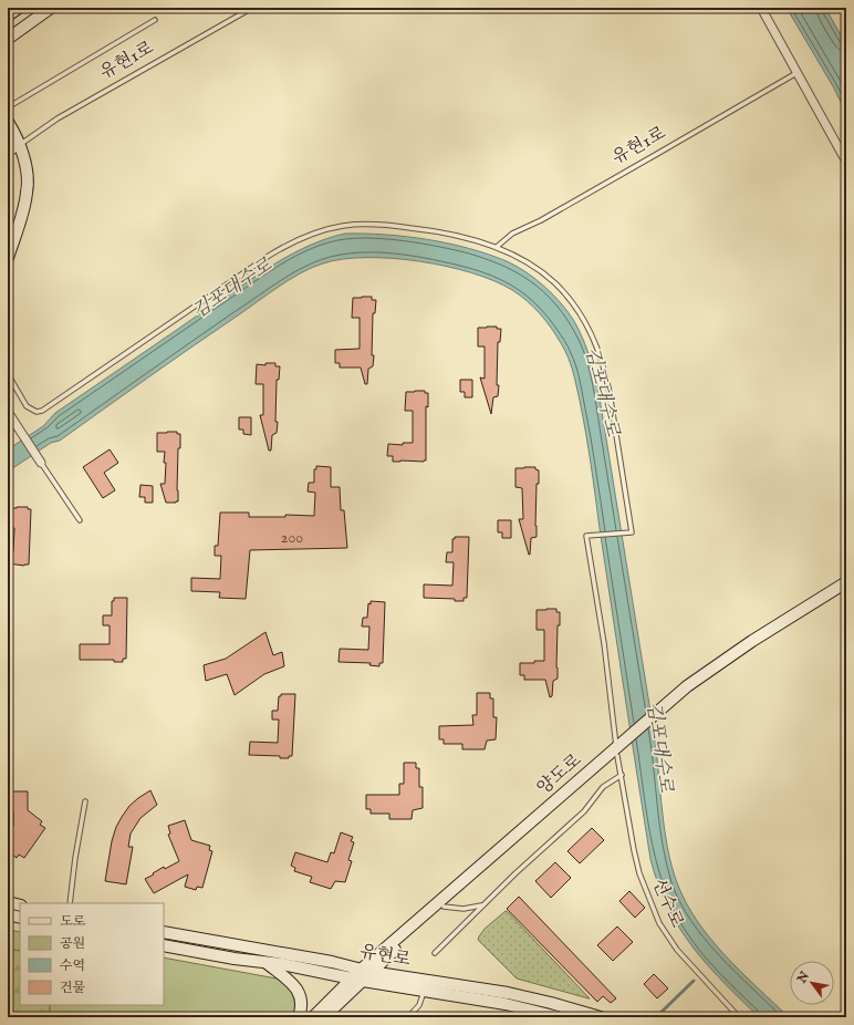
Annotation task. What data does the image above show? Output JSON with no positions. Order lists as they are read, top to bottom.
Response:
{
  "streets": {
    "street": ["양도로", "유현로"],
    "lane": ["유현1로", "선수로"]
  },
  "crossings": [
    ["유현1로", "선수로"],
    ["양도로", "선수로"],
    ["양도로", "유현로"]
  ],
  "water": ["김포대수로"],
  "house_numbers": ["200"],
  "legend": [
    "도로",
    "공원",
    "수역",
    "건물"
  ],
  "north": "top left"
}
